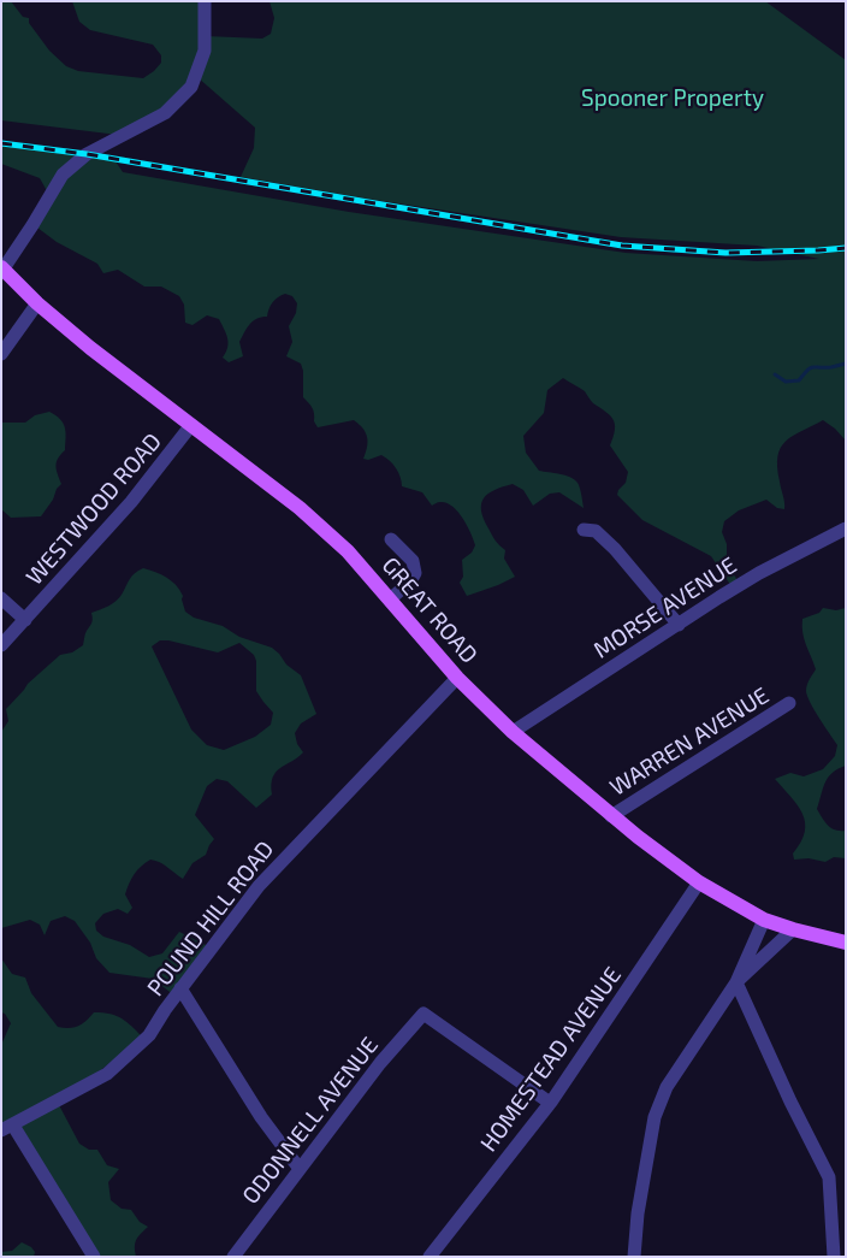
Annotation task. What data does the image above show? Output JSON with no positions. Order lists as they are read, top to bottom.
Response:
{
  "streets": {
    "main road": ["GREAT ROAD"],
    "street": [
      "WESTWOOD ROAD",
      "MORSE AVENUE",
      "WARREN AVENUE",
      "POUND HILL ROAD",
      "HOMESTEAD AVENUE",
      "ODONNELL AVENUE"
    ]
  },
  "crossings": [
    ["WESTWOOD ROAD", "GREAT ROAD"],
    ["MORSE AVENUE", "GREAT ROAD"],
    ["GREAT ROAD", "WARREN AVENUE"],
    ["GREAT ROAD", "POUND HILL ROAD"],
    ["GREAT ROAD", "HOMESTEAD AVENUE"],
    ["HOMESTEAD AVENUE", "ODONNELL AVENUE"]
  ],
  "parks": ["Spooner Property"]
}
